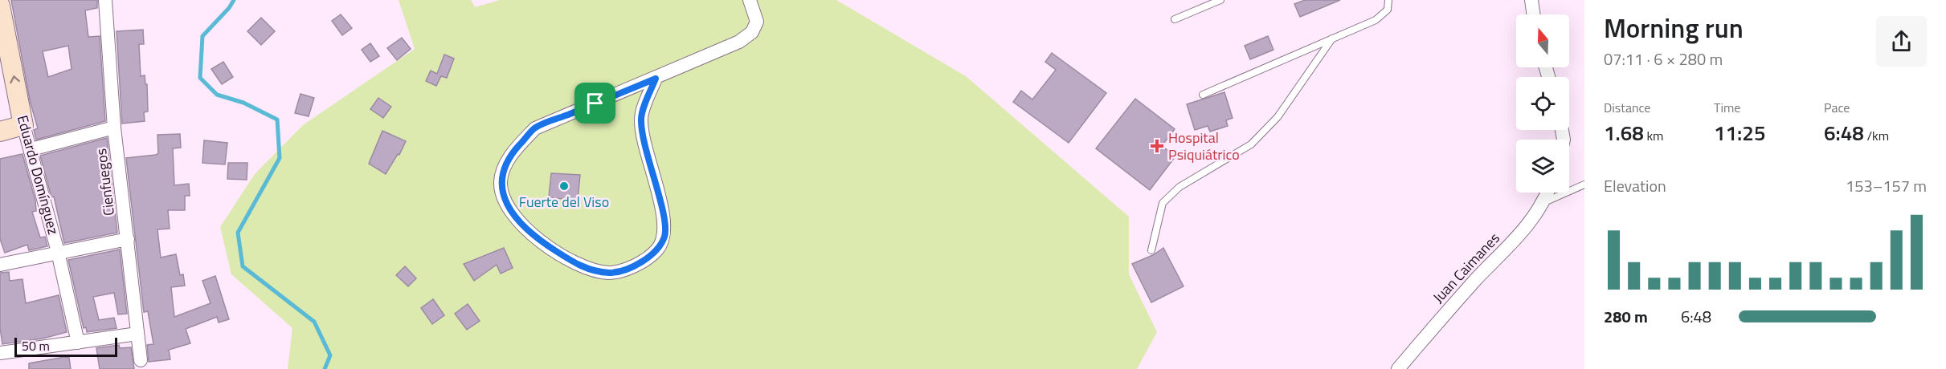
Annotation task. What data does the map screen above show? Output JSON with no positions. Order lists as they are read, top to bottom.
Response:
{
  "streets": {
    "street": ["Eduardo Domínguez", "Cienfuegos", "Juan Caimanes"]
  },
  "one_way": ["Eduardo Domínguez"],
  "places": {
    "health": ["Hospital Psiquiátrico"],
    "other": ["Fuerte del Viso"]
  },
  "scale_bar": "50 m",
  "north": "top",
  "page": {
    "heading": ["Morning run", "07:11 · 6 × 280 m"],
    "stats": [
      ["Distance", "1.68 km"],
      ["Time", "11:25"],
      ["Pace", "6:48 /km"]
    ],
    "chart": ["Elevation", "153–157 m"],
    "list": [
      {
        "name": "280 m",
        "note": "6:48"
      }
    ],
    "scale": "50 m"
  }
}
